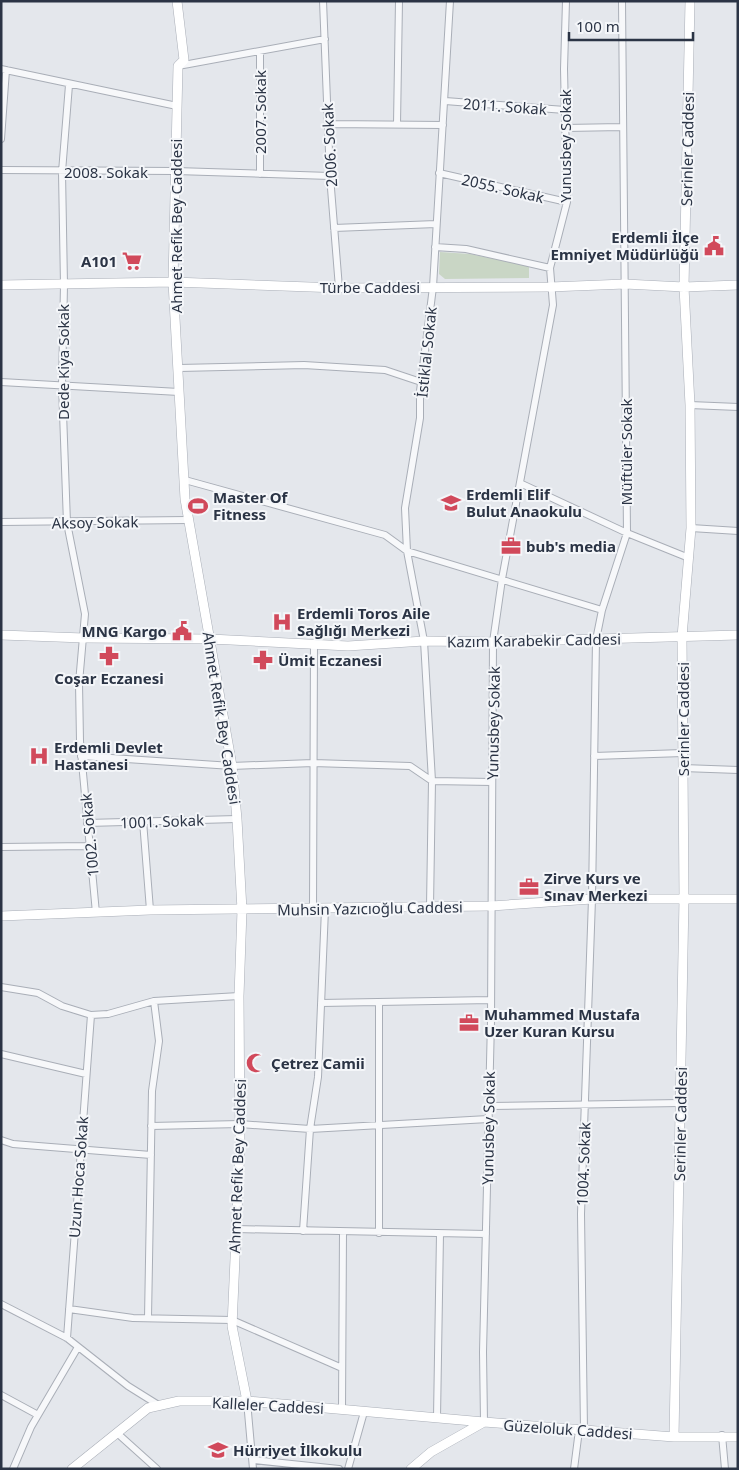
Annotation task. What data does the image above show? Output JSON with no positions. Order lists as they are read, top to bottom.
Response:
{
  "streets": {
    "street": [
      "2011. Sokak",
      "2007. Sokak",
      "2006. Sokak",
      "Yunusbey Sokak",
      "Serinler Caddesi",
      "2008. Sokak",
      "2055. Sokak",
      "Ahmet Refik Bey Caddesi",
      "Türbe Caddesi",
      "İstiklal Sokak",
      "Dede Kiya Sokak",
      "Müftüler Sokak",
      "Aksoy Sokak",
      "Kazım Karabekir Caddesi",
      "1001. Sokak",
      "1002. Sokak",
      "Muhsin Yazıcıoğlu Caddesi",
      "1004. Sokak",
      "Uzun Hoca Sokak",
      "Kalleler Caddesi",
      "Güzeloluk Caddesi"
    ]
  },
  "crossings": [
    ["2011. Sokak", "Yunusbey Sokak"],
    ["2011. Sokak", "İstiklal Sokak"],
    ["2011. Sokak", "Müftüler Sokak"],
    ["2007. Sokak", "2008. Sokak"],
    ["2006. Sokak", "2008. Sokak"],
    ["2006. Sokak", "Türbe Caddesi"],
    ["Yunusbey Sokak", "2055. Sokak"],
    ["Yunusbey Sokak", "Türbe Caddesi"],
    ["Yunusbey Sokak", "Kazım Karabekir Caddesi"],
    ["Yunusbey Sokak", "Muhsin Yazıcıoğlu Caddesi"],
    ["Yunusbey Sokak", "Kalleler Caddesi"],
    ["Yunusbey Sokak", "Güzeloluk Caddesi"],
    ["Serinler Caddesi", "Türbe Caddesi"],
    ["Serinler Caddesi", "Kazım Karabekir Caddesi"],
    ["Serinler Caddesi", "Muhsin Yazıcıoğlu Caddesi"],
    ["Serinler Caddesi", "Güzeloluk Caddesi"],
    ["2008. Sokak", "Ahmet Refik Bey Caddesi"],
    ["2008. Sokak", "Dede Kiya Sokak"],
    ["2055. Sokak", "İstiklal Sokak"],
    ["Ahmet Refik Bey Caddesi", "Türbe Caddesi"],
    ["Ahmet Refik Bey Caddesi", "Aksoy Sokak"],
    ["Ahmet Refik Bey Caddesi", "Kazım Karabekir Caddesi"],
    ["Ahmet Refik Bey Caddesi", "1001. Sokak"],
    ["Ahmet Refik Bey Caddesi", "Muhsin Yazıcıoğlu Caddesi"],
    ["Ahmet Refik Bey Caddesi", "Kalleler Caddesi"],
    ["Türbe Caddesi", "İstiklal Sokak"],
    ["Türbe Caddesi", "Dede Kiya Sokak"],
    ["Türbe Caddesi", "Müftüler Sokak"],
    ["İstiklal Sokak", "Kazım Karabekir Caddesi"],
    ["İstiklal Sokak", "Muhsin Yazıcıoğlu Caddesi"],
    ["Dede Kiya Sokak", "Aksoy Sokak"],
    ["Dede Kiya Sokak", "Kazım Karabekir Caddesi"],
    ["Dede Kiya Sokak", "1002. Sokak"],
    ["Müftüler Sokak", "Kazım Karabekir Caddesi"],
    ["Müftüler Sokak", "Muhsin Yazıcıoğlu Caddesi"],
    ["Müftüler Sokak", "1004. Sokak"],
    ["Kazım Karabekir Caddesi", "1002. Sokak"],
    ["1001. Sokak", "1002. Sokak"],
    ["1002. Sokak", "Muhsin Yazıcıoğlu Caddesi"],
    ["Muhsin Yazıcıoğlu Caddesi", "1004. Sokak"],
    ["1004. Sokak", "Güzeloluk Caddesi"],
    ["Kalleler Caddesi", "Güzeloluk Caddesi"]
  ],
  "places": {
    "public building": ["Erdemli İlçe Emniyet Müdürlüğü", "MNG Kargo"],
    "supermarket": ["A101"],
    "school or university": ["Erdemli Elif Bulut Anaokulu", "Hürriyet İlkokulu"],
    "sports": ["Master Of Fitness"],
    "office": ["bub's media", "Zirve Kurs ve Sınav Merkezi", "Muhammed Mustafa Uzer Kuran Kursu"],
    "hospital": ["Erdemli Toros Aile Sağlığı Merkezi", "Erdemli Devlet Hastanesi"],
    "pharmacy": ["Coşar Eczanesi", "Ümit Eczanesi"],
    "mosque": ["Çetrez Camii"]
  },
  "scale_bar": "100 m"
}
